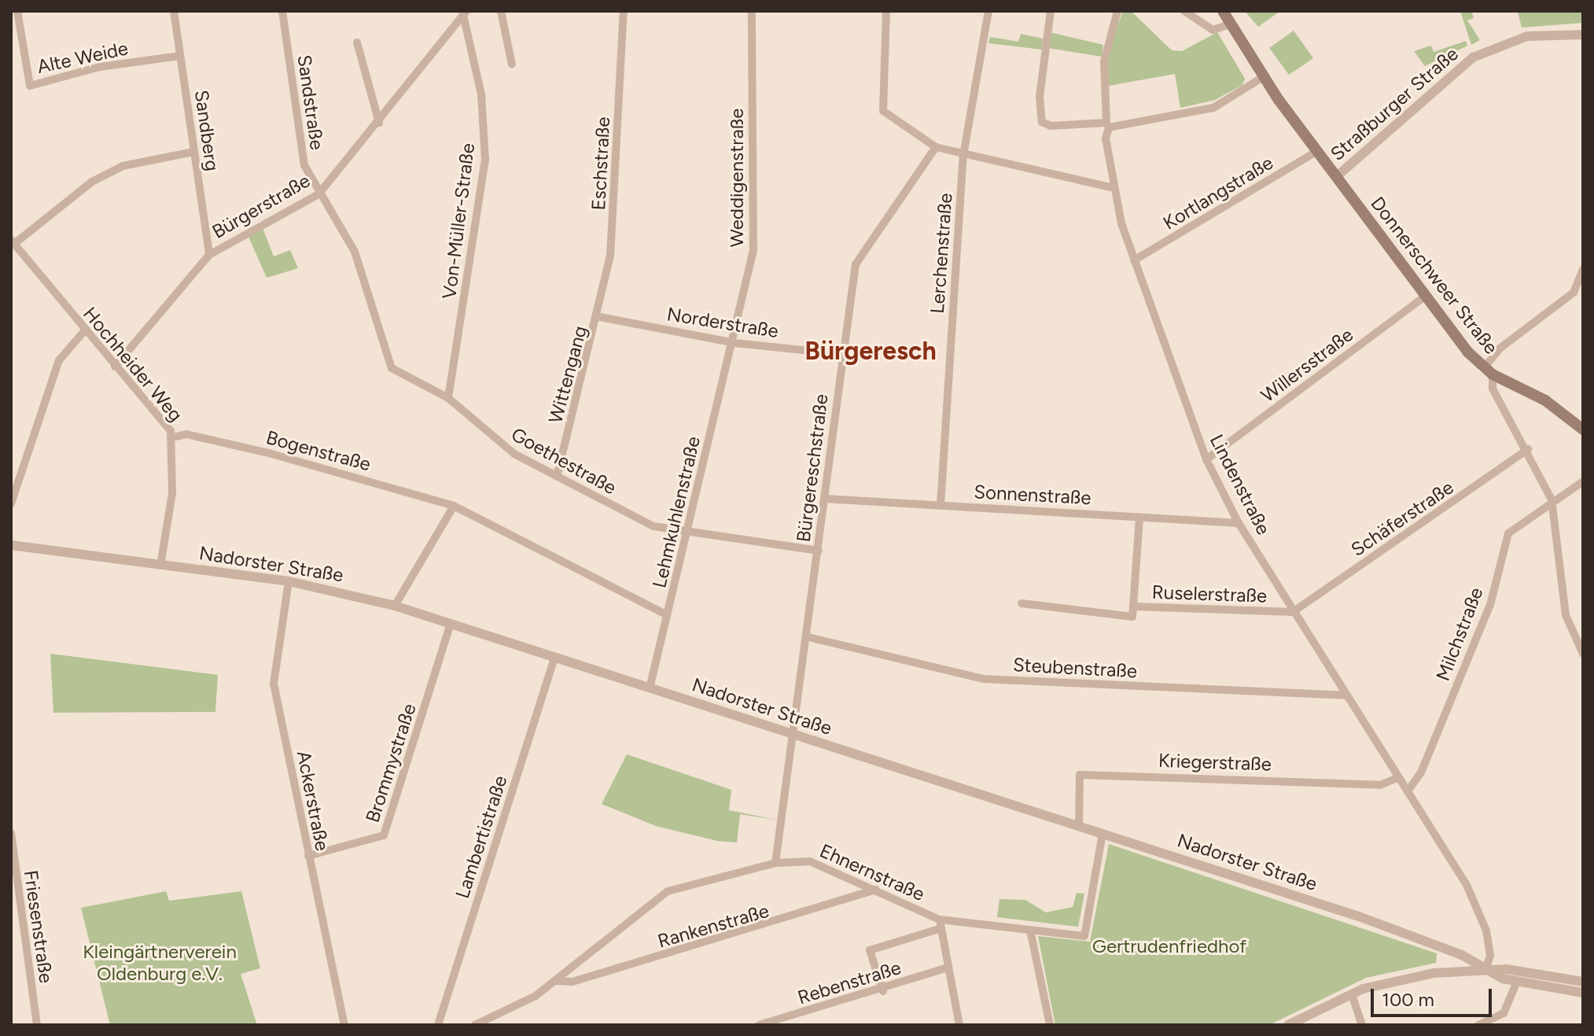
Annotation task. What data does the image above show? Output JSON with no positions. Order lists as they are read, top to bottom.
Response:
{
  "streets": {
    "main road": ["Donnerschweer Straße"],
    "street": [
      "Alte Weide",
      "Sandstraße",
      "Straßburger Straße",
      "Sandberg",
      "Eschstraße",
      "Weddigenstraße",
      "Kortlangstraße",
      "Bürgerstraße",
      "Von-Müller-Straße",
      "Lerchenstraße",
      "Norderstraße",
      "Hochheider Weg",
      "Willersstraße",
      "Wittengang",
      "Bogenstraße",
      "Goethestraße",
      "Bürgereschstraße",
      "Lindenstraße",
      "Sonnenstraße",
      "Lehmkuhlenstraße",
      "Schäferstraße",
      "Nadorster Straße",
      "Ruselerstraße",
      "Milchstraße",
      "Steubenstraße",
      "Kriegerstraße",
      "Brommystraße",
      "Ackerstraße",
      "Lambertistraße",
      "Ehnernstraße",
      "Rankenstraße",
      "Friesenstraße",
      "Rebenstraße"
    ]
  },
  "crossings": [
    ["Alte Weide", "Sandberg"],
    ["Sandstraße", "Bürgerstraße"],
    ["Sandstraße", "Goethestraße"],
    ["Straßburger Straße", "Donnerschweer Straße"],
    ["Sandberg", "Bürgerstraße"],
    ["Eschstraße", "Norderstraße"],
    ["Eschstraße", "Wittengang"],
    ["Weddigenstraße", "Norderstraße"],
    ["Weddigenstraße", "Lehmkuhlenstraße"],
    ["Kortlangstraße", "Donnerschweer Straße"],
    ["Kortlangstraße", "Lindenstraße"],
    ["Bürgerstraße", "Von-Müller-Straße"],
    ["Bürgerstraße", "Hochheider Weg"],
    ["Bürgerstraße", "Goethestraße"],
    ["Von-Müller-Straße", "Goethestraße"],
    ["Lerchenstraße", "Sonnenstraße"],
    ["Donnerschweer Straße", "Willersstraße"],
    ["Donnerschweer Straße", "Schäferstraße"],
    ["Donnerschweer Straße", "Milchstraße"],
    ["Norderstraße", "Wittengang"],
    ["Norderstraße", "Bürgereschstraße"],
    ["Norderstraße", "Lehmkuhlenstraße"],
    ["Hochheider Weg", "Bogenstraße"],
    ["Hochheider Weg", "Nadorster Straße"],
    ["Willersstraße", "Lindenstraße"],
    ["Wittengang", "Goethestraße"],
    ["Bogenstraße", "Lehmkuhlenstraße"],
    ["Goethestraße", "Bürgereschstraße"],
    ["Goethestraße", "Lehmkuhlenstraße"],
    ["Bürgereschstraße", "Sonnenstraße"],
    ["Bürgereschstraße", "Nadorster Straße"],
    ["Bürgereschstraße", "Steubenstraße"],
    ["Bürgereschstraße", "Ehnernstraße"],
    ["Lindenstraße", "Sonnenstraße"],
    ["Lindenstraße", "Schäferstraße"],
    ["Lindenstraße", "Nadorster Straße"],
    ["Lindenstraße", "Ruselerstraße"],
    ["Lindenstraße", "Milchstraße"],
    ["Lindenstraße", "Steubenstraße"],
    ["Lindenstraße", "Kriegerstraße"],
    ["Lehmkuhlenstraße", "Nadorster Straße"],
    ["Schäferstraße", "Ruselerstraße"],
    ["Nadorster Straße", "Kriegerstraße"],
    ["Nadorster Straße", "Brommystraße"],
    ["Nadorster Straße", "Ackerstraße"],
    ["Nadorster Straße", "Lambertistraße"],
    ["Nadorster Straße", "Ehnernstraße"],
    ["Brommystraße", "Ackerstraße"],
    ["Ehnernstraße", "Rankenstraße"]
  ],
  "districts": ["Bürgeresch"],
  "parks": ["Gertrudenfriedhof", "Kleingärtnerverein Oldenburg e.V."],
  "scale_bar": "100 m"
}
